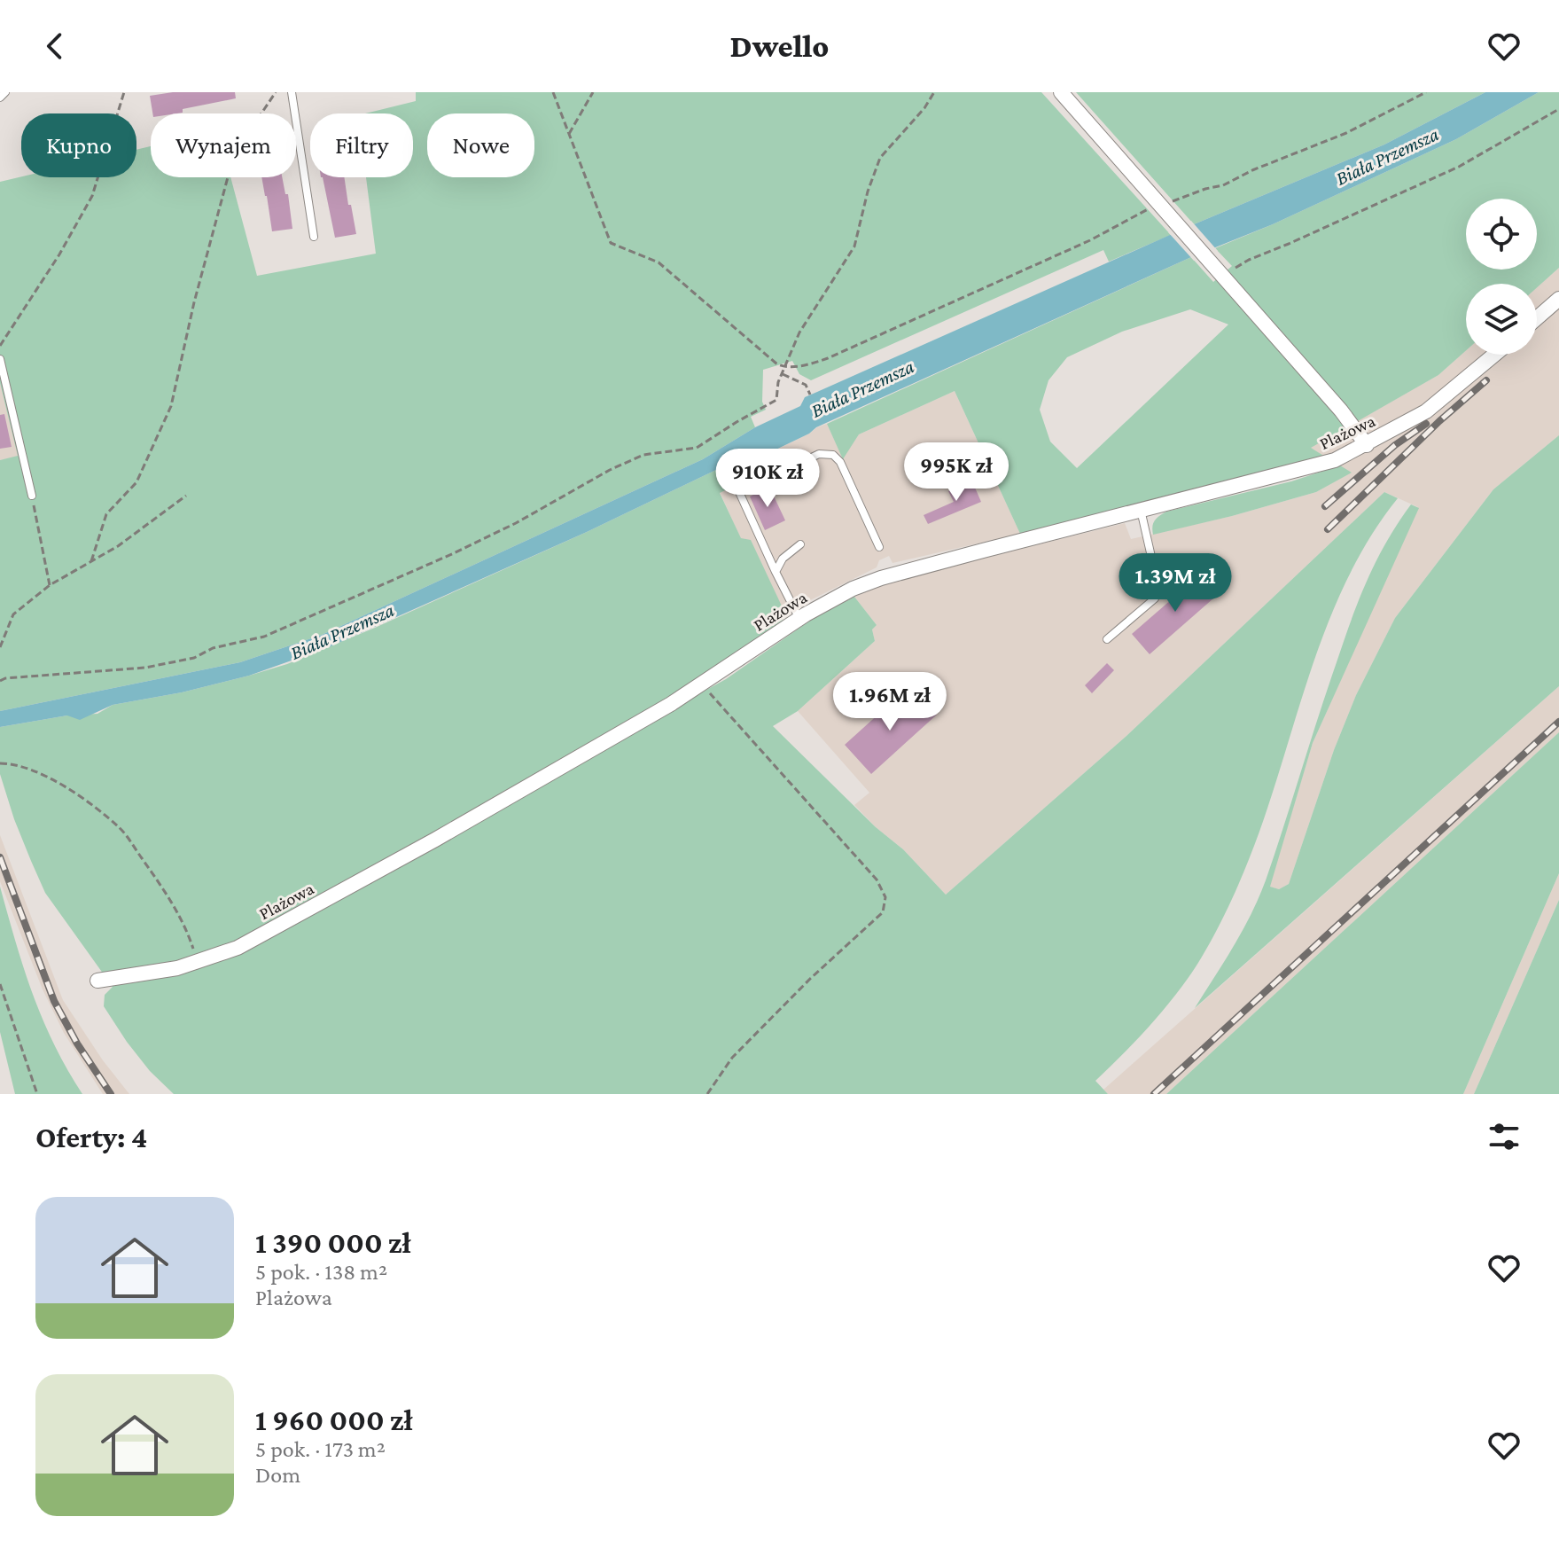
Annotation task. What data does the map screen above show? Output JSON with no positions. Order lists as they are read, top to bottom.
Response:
{
  "streets": {
    "street": ["Plażowa"]
  },
  "water": ["Biała Przemsza"],
  "page": {
    "header": "Dwello",
    "chip": [
      "Kupno",
      "Wynajem",
      "Filtry",
      "Nowe"
    ],
    "price": [
      "995K zł",
      "910K zł",
      "1.39M zł",
      "1.96M zł"
    ],
    "heading": "Oferty: 4",
    "list": [
      {
        "name": "1 390 000 zł",
        "note": "5 pok. · 138 m² · Plażowa"
      },
      {
        "name": "1 960 000 zł",
        "note": "5 pok. · 173 m² · Dom"
      }
    ]
  }
}
